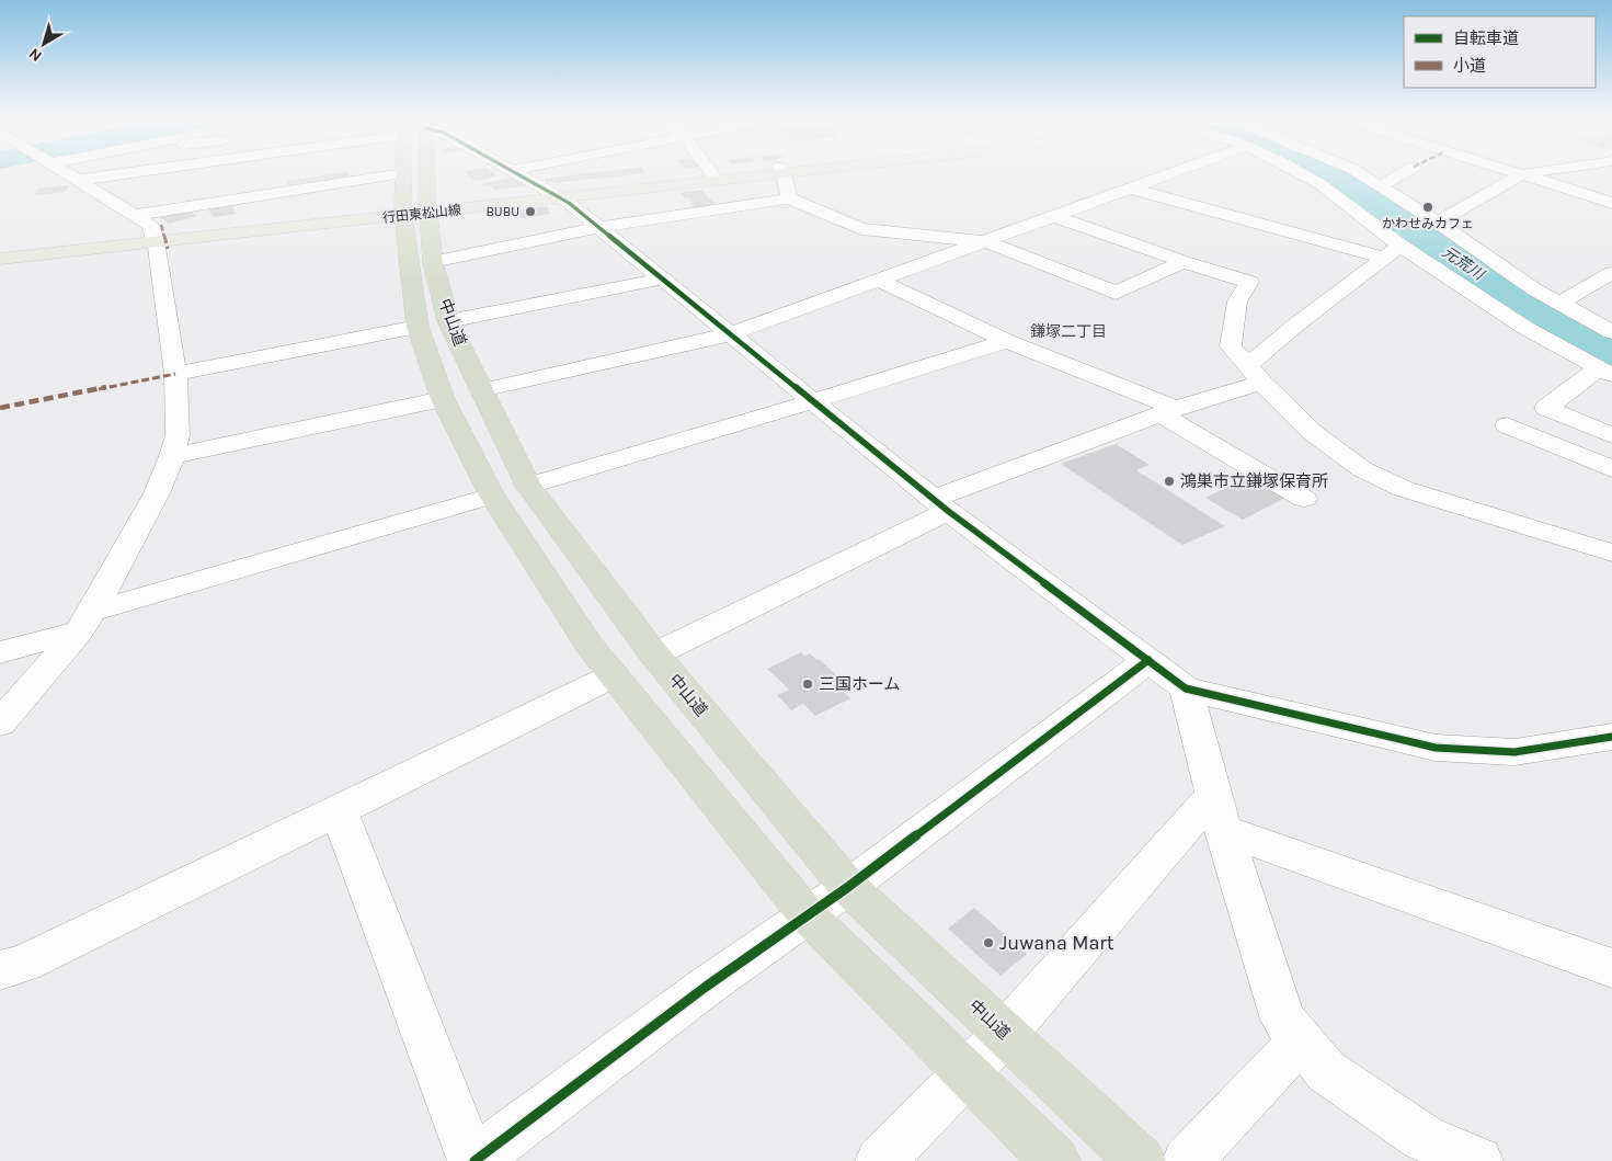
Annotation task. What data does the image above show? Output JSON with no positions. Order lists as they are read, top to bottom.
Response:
{
  "streets": {
    "highway": ["中山道"],
    "main road": ["行田東松山線"]
  },
  "crossings": [
    ["行田東松山線", "中山道"]
  ],
  "districts": ["鎌塚二丁目"],
  "water": ["元荒川"],
  "places": [
    "かわせみカフェ",
    "BUBU",
    "鴻巣市立鎌塚保育所",
    "三国ホーム",
    "Juwana Mart"
  ],
  "legend": ["自転車道", "小道"],
  "north": "bottom left"
}
